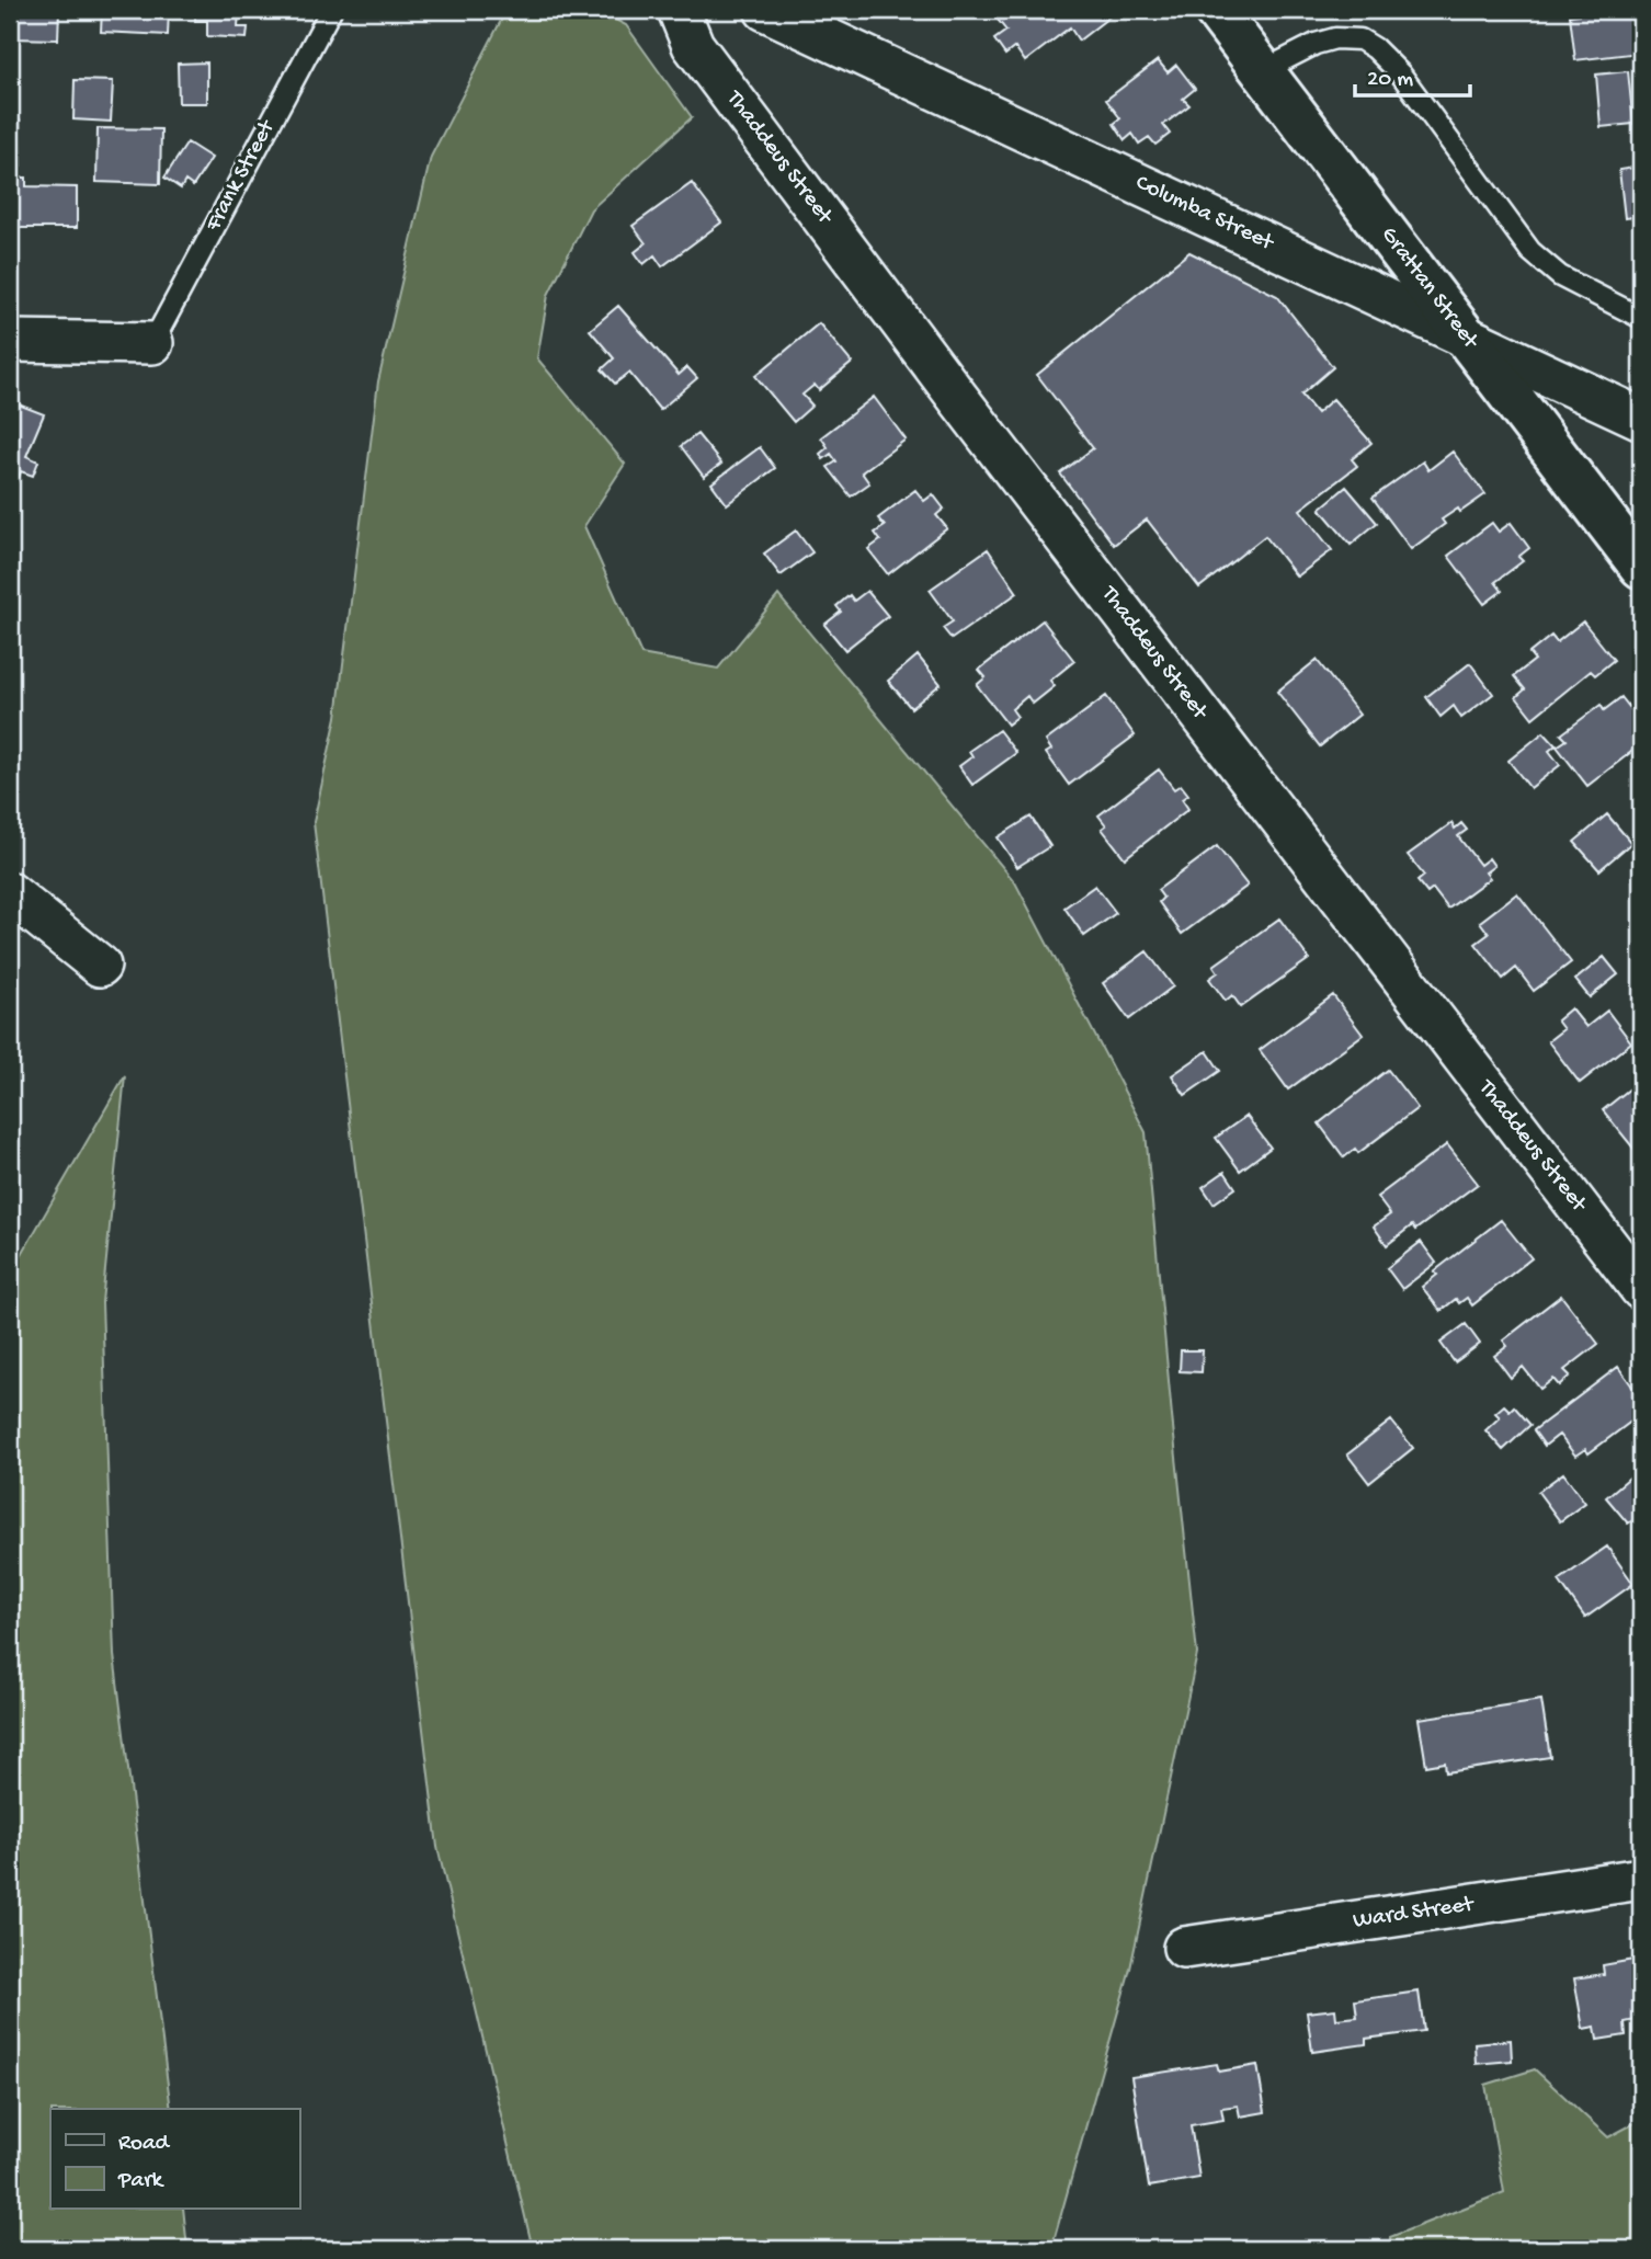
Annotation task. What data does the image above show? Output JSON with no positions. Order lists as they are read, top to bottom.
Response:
{
  "streets": {
    "main road": ["Grattan Street"],
    "street": ["Thaddeus Street", "Columba Street", "Ward Street"],
    "lane": ["Frank Street"]
  },
  "crossings": [
    ["Columba Street", "Grattan Street"]
  ],
  "legend": ["Road", "Park"],
  "scale_bar": "20 m"
}
